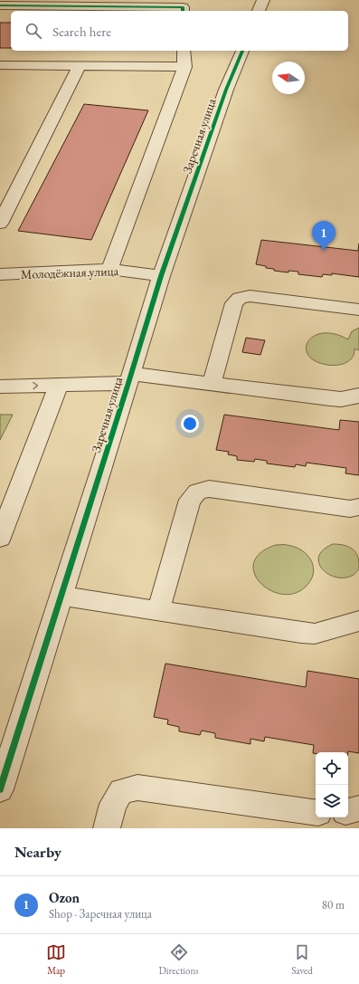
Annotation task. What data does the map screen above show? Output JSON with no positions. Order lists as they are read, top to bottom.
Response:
{
  "streets": {
    "street": ["Заречная улица", "Молодёжная улица"]
  },
  "crossings": [
    ["Заречная улица", "Молодёжная улица"]
  ],
  "north": "left",
  "page": {
    "search": "Search here",
    "pins": "1",
    "heading": "Nearby",
    "list": [
      {
        "mark": "1",
        "name": "Ozon",
        "note": "Shop · Заречная улица",
        "value": "80 m"
      }
    ],
    "nav": ["Map", "Directions", "Saved"]
  }
}
